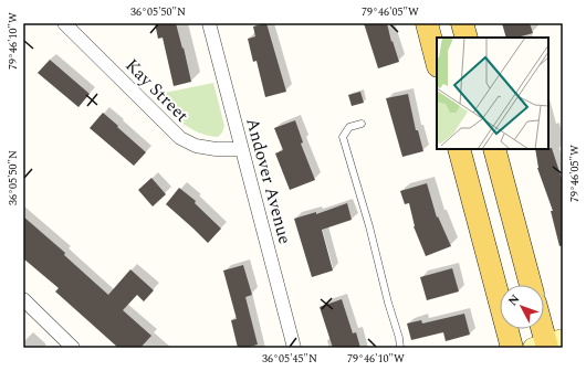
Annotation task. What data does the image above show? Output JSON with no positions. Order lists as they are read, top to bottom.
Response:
{
  "streets": {
    "street": ["Kay Street", "Andover Avenue"]
  },
  "crossings": [
    ["Kay Street", "Andover Avenue"]
  ],
  "north": "top left",
  "coordinates": [
    "36°05'50\"N",
    "79°46'05\"W",
    "79°46'10\"W",
    "36°05'45\"N"
  ]
}
